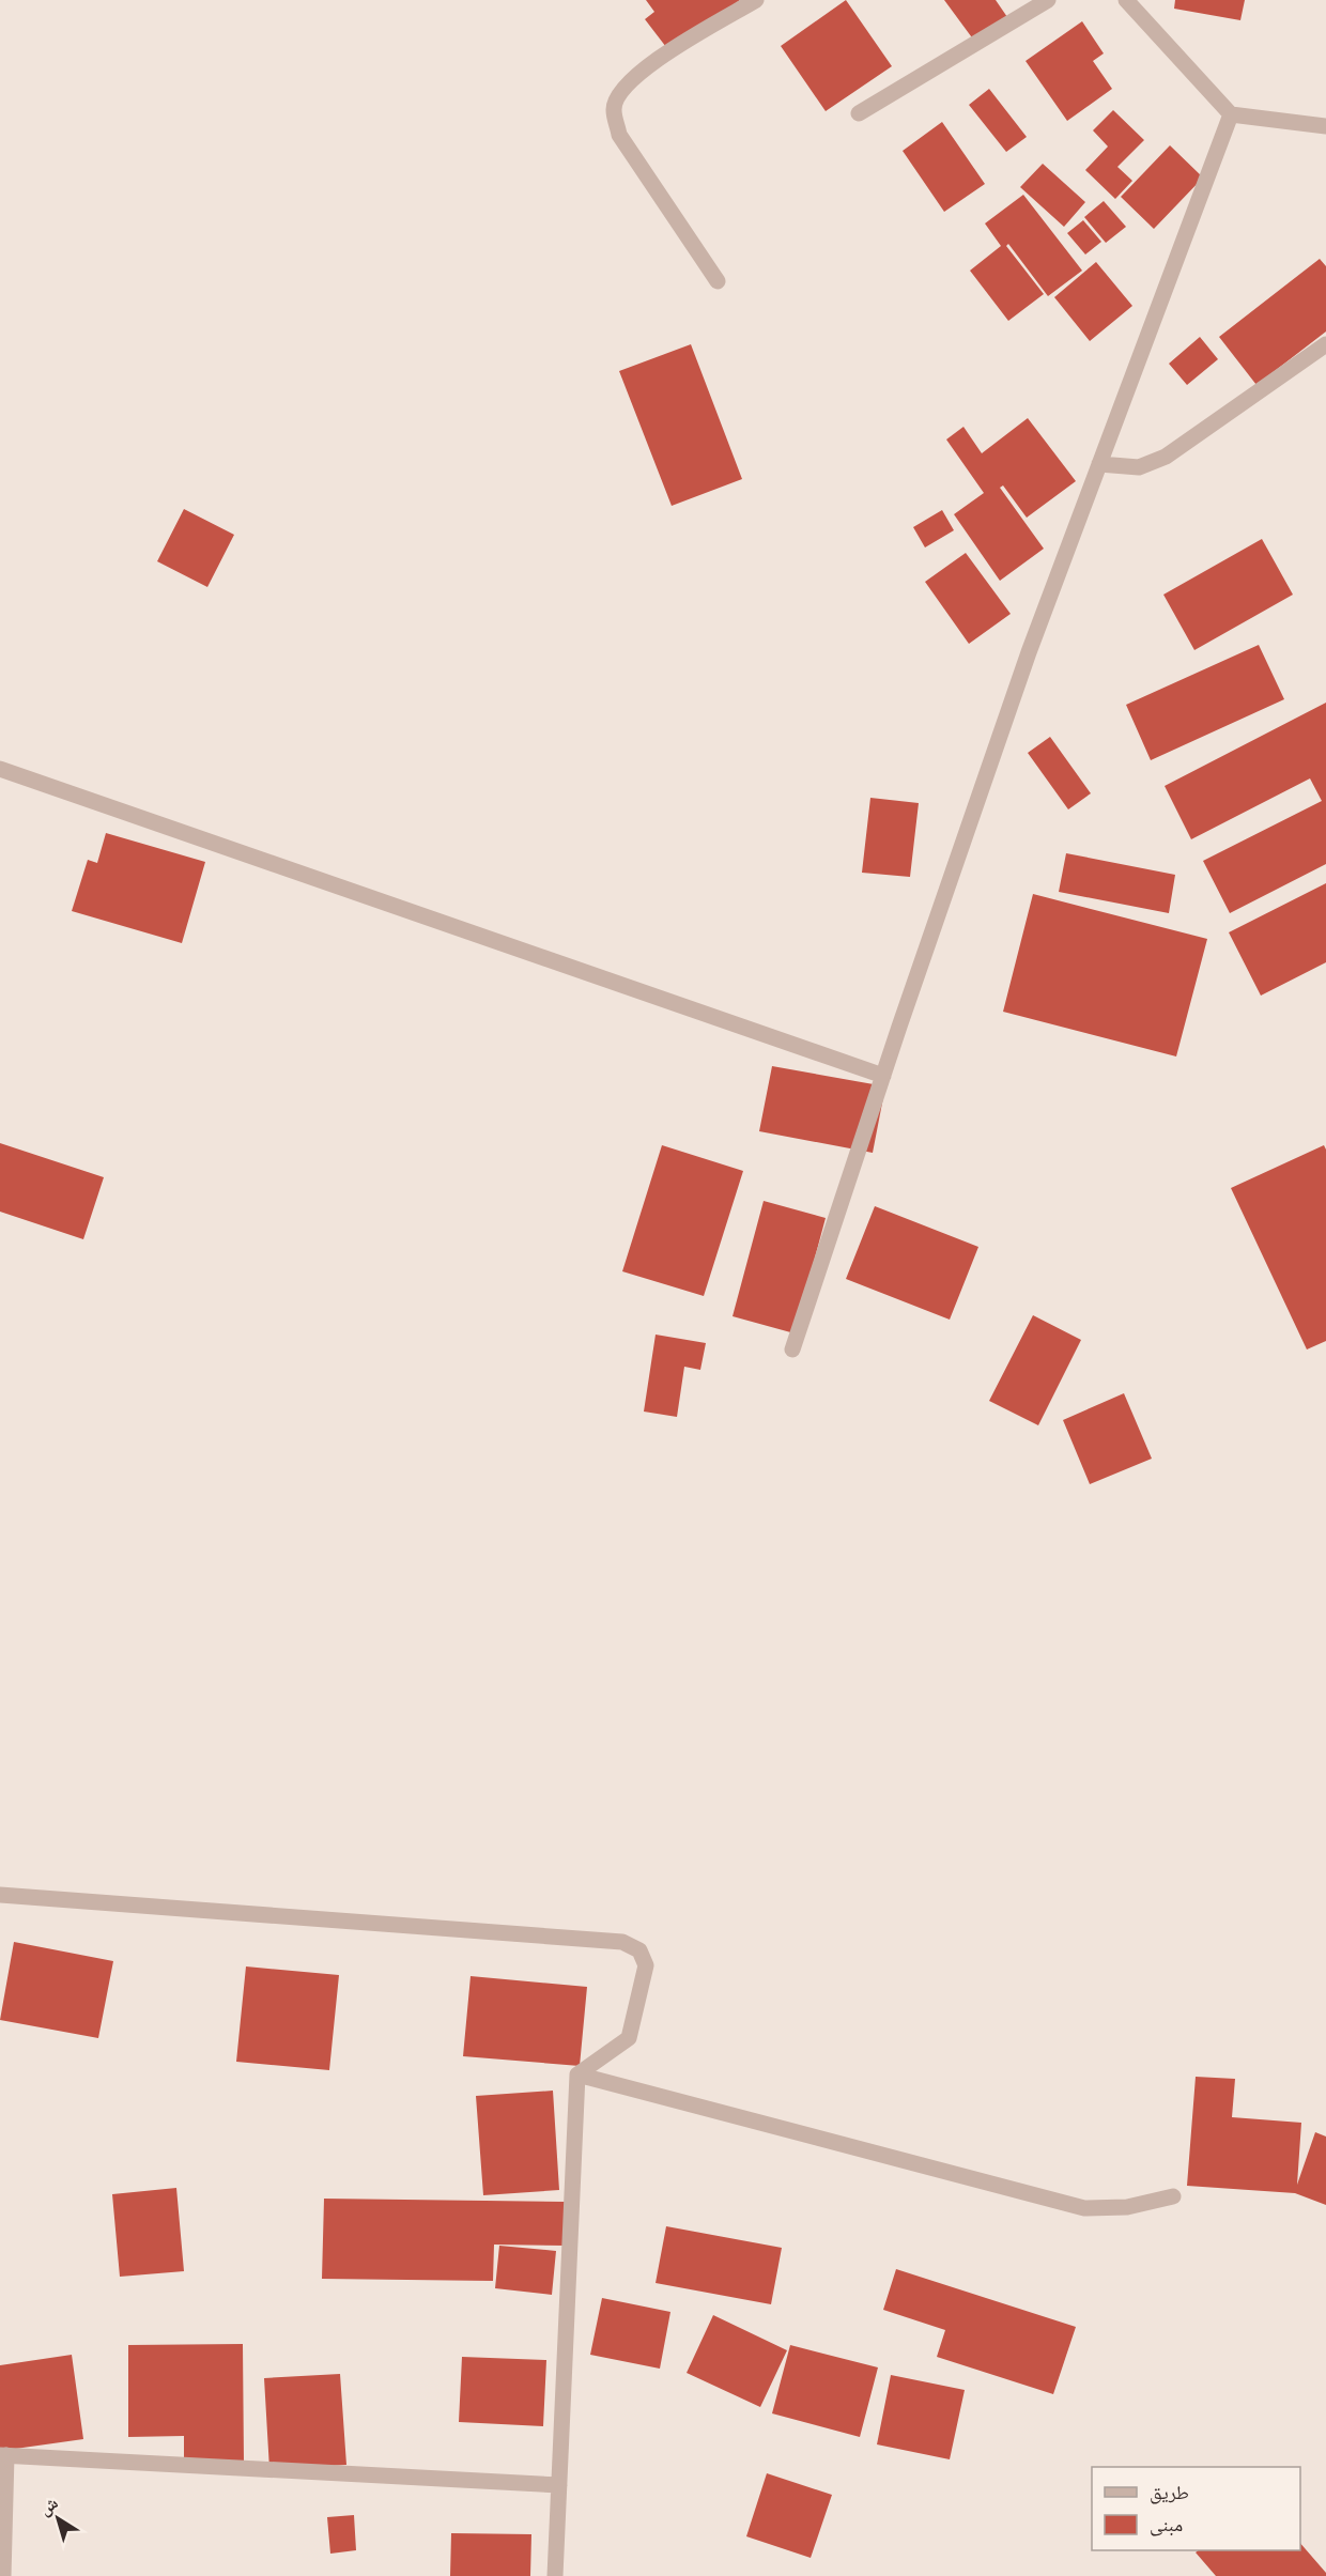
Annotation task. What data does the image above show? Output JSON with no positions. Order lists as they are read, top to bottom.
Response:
{
  "legend": ["طريق", "مبنى"],
  "north": "top left"
}
